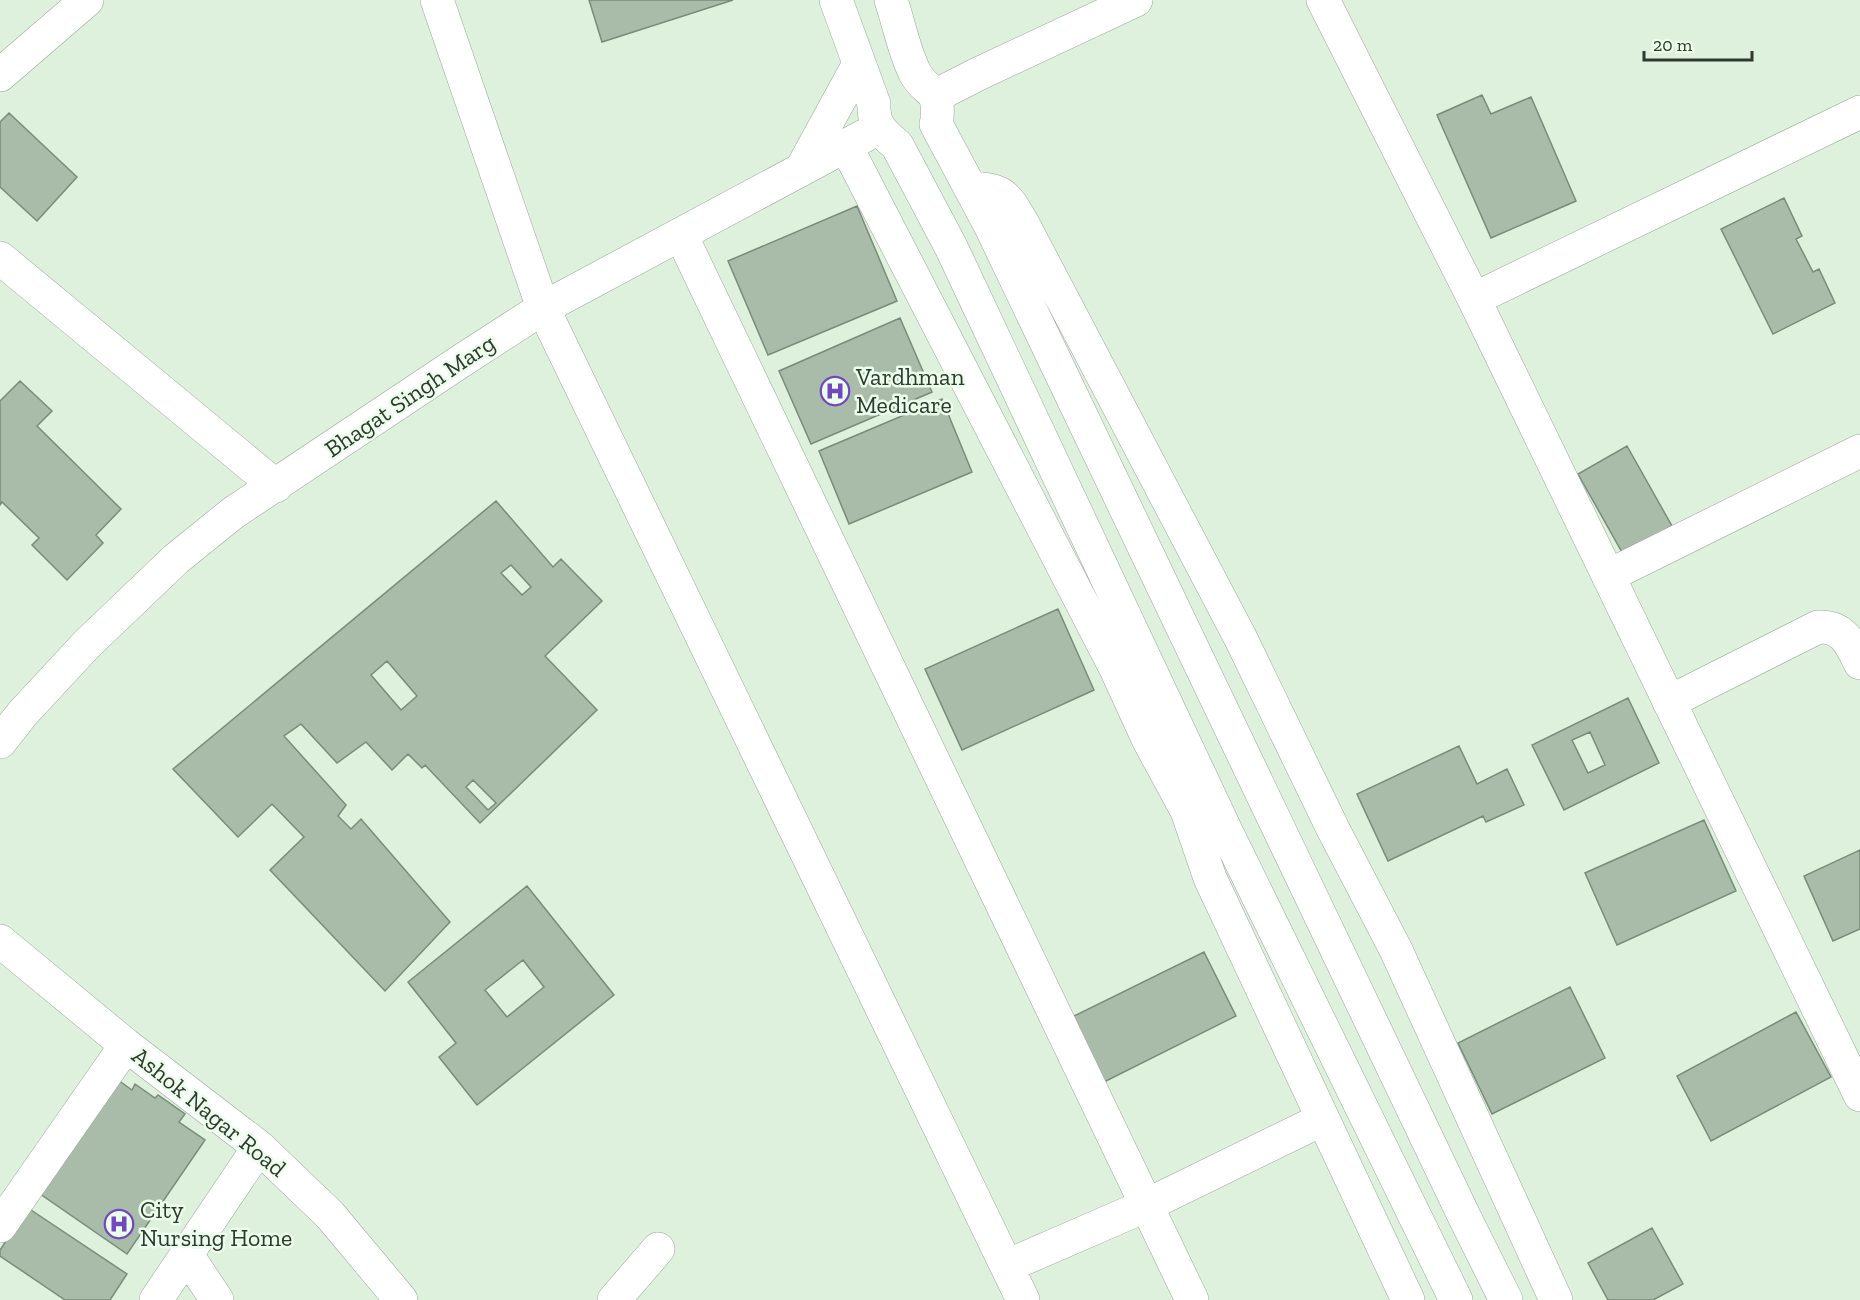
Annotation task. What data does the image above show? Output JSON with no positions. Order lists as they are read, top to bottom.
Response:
{
  "streets": {
    "street": ["Bhagat Singh Marg", "Ashok Nagar Road"]
  },
  "places": {
    "hospital": ["Vardhman Medicare", "City Nursing Home"]
  },
  "scale_bar": "20 m"
}
